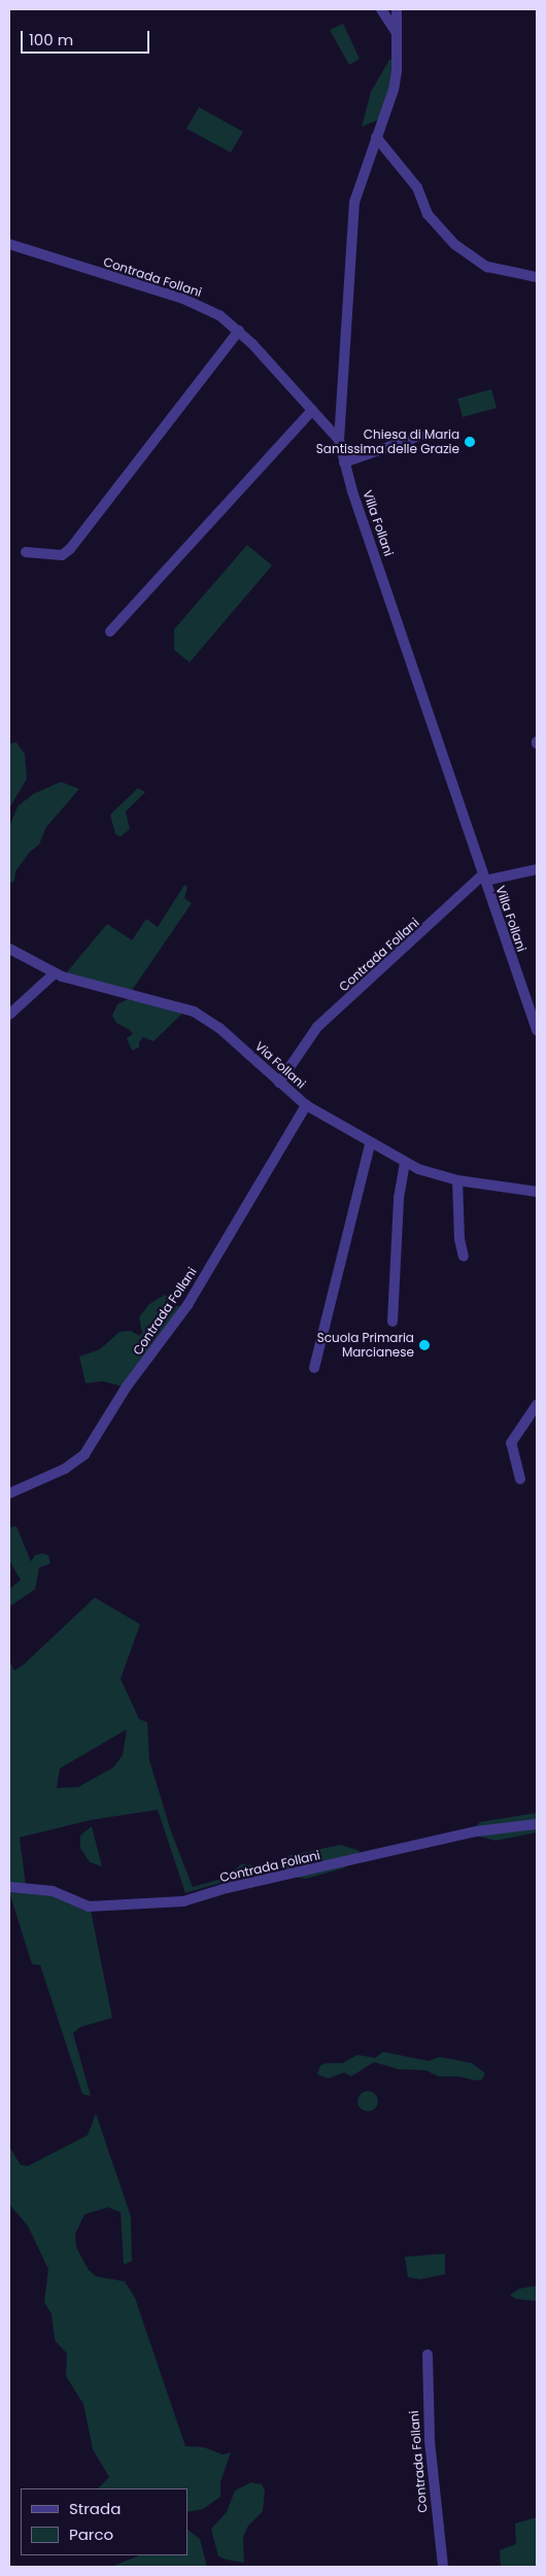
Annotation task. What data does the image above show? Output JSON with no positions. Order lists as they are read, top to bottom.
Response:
{
  "streets": {
    "street": ["Contrada Follani", "Villa Follani", "Via Follani"]
  },
  "crossings": [
    ["Contrada Follani", "Villa Follani"],
    ["Contrada Follani", "Via Follani"]
  ],
  "places": ["Chiesa di Maria Santissima delle Grazie", "Scuola Primaria Marcianese"],
  "legend": ["Strada", "Parco"],
  "scale_bar": "100 m"
}
